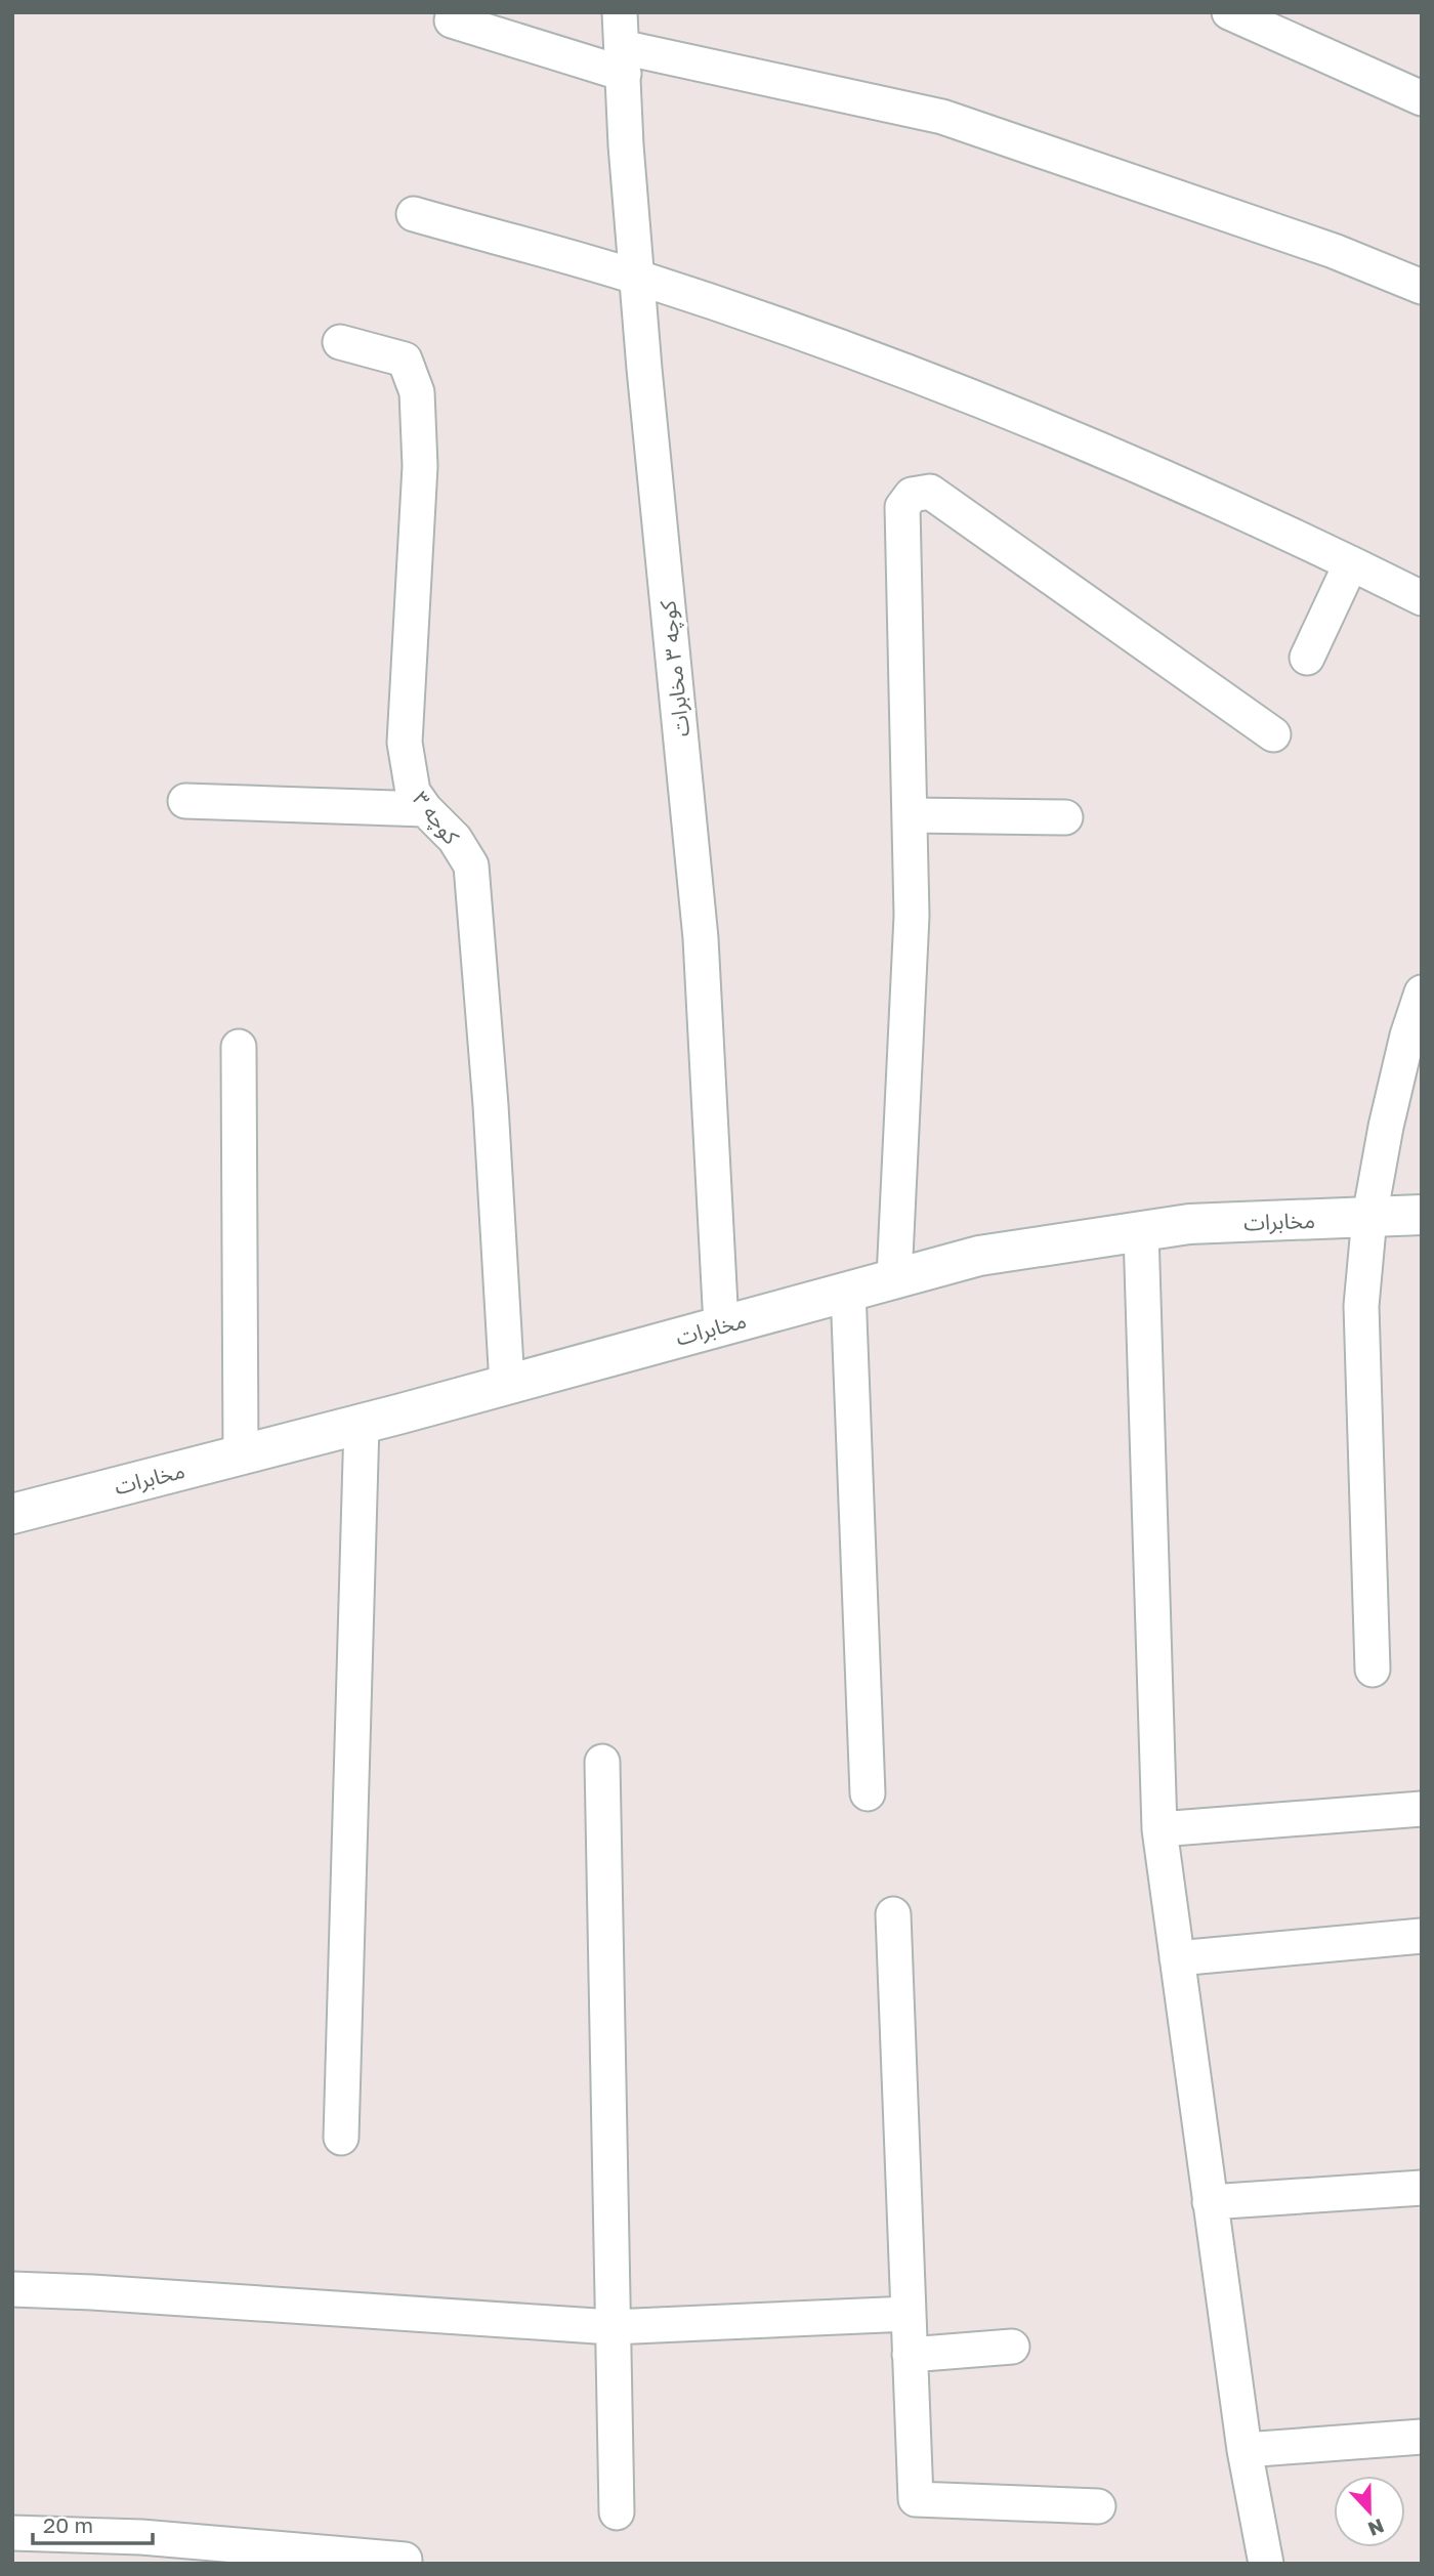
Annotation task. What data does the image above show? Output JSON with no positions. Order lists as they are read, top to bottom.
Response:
{
  "streets": {
    "street": ["کوچه ۳ مخابرات", "کوچه ۳", "مخابرات"]
  },
  "crossings": [
    ["کوچه ۳ مخابرات", "مخابرات"],
    ["کوچه ۳", "مخابرات"]
  ],
  "scale_bar": "20 m",
  "north": "bottom"
}
